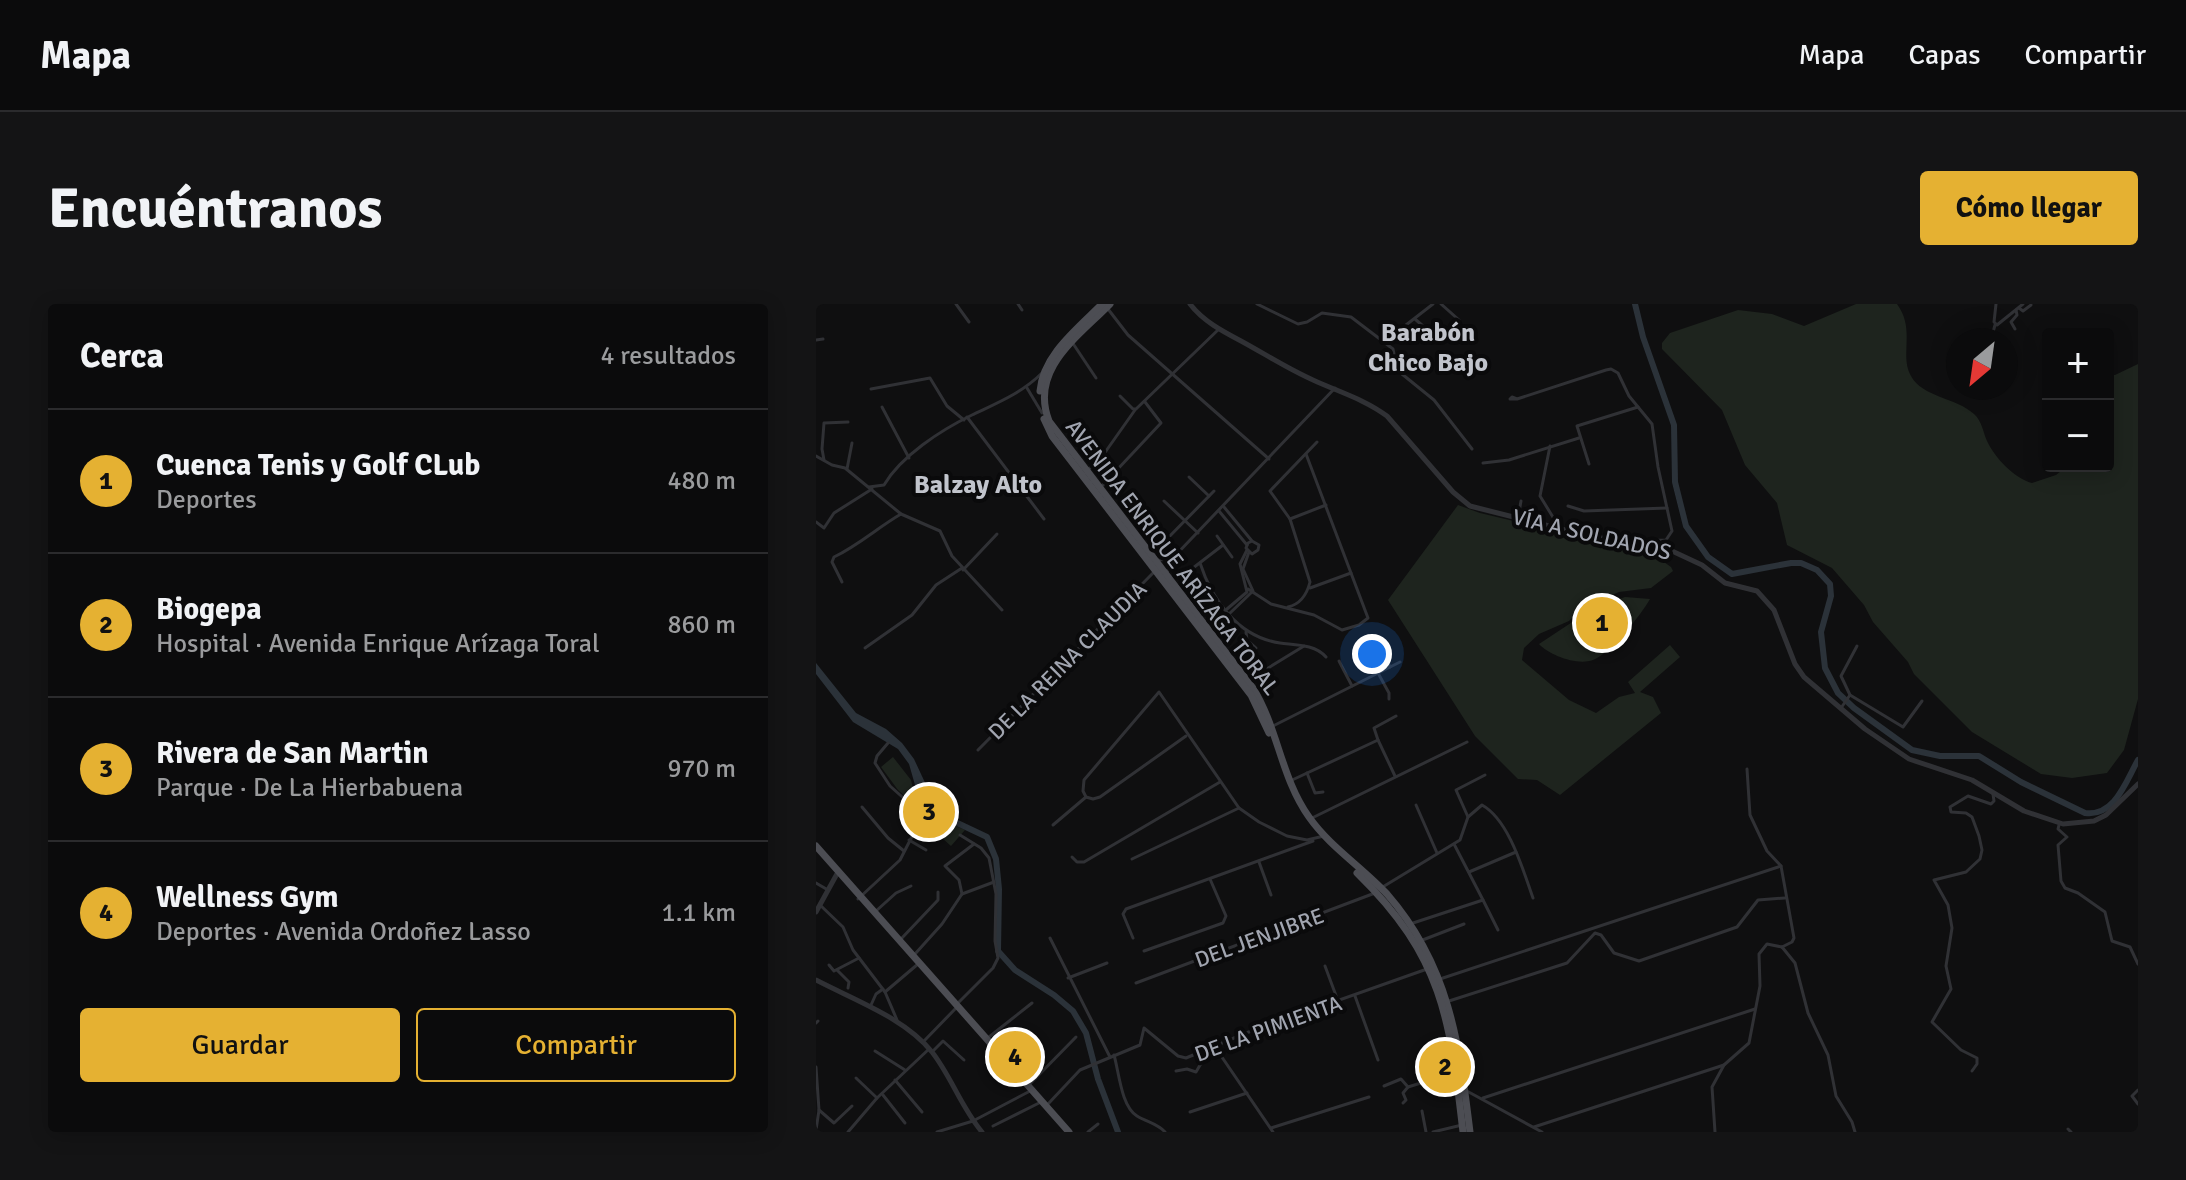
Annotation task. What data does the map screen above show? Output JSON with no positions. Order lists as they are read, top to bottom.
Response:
{
  "streets": {
    "main road": ["AVENIDA ENRIQUE ARÍZAGA TORAL"],
    "street": [
      "VÍA A SOLDADOS",
      "DE LA REINA CLAUDIA",
      "DEL JENJIBRE",
      "DE LA PIMIENTA"
    ]
  },
  "crossings": [
    ["AVENIDA ENRIQUE ARÍZAGA TORAL", "DE LA REINA CLAUDIA"],
    ["AVENIDA ENRIQUE ARÍZAGA TORAL", "DEL JENJIBRE"],
    ["AVENIDA ENRIQUE ARÍZAGA TORAL", "DE LA PIMIENTA"]
  ],
  "districts": ["Barabón Chico Bajo", "Balzay Alto"],
  "north": "bottom left",
  "page": {
    "header": "Mapa",
    "nav": ["Mapa", "Capas", "Compartir"],
    "buttons": [
      "Cómo llegar",
      ["Guardar", "Compartir"]
    ],
    "title": "Encuéntranos",
    "heading": ["Cerca", "4 resultados"],
    "map_buttons": ["+", "−"],
    "list": [
      {
        "mark": "1",
        "name": "Cuenca Tenis y Golf CLub",
        "note": "Deportes",
        "value": "480 m"
      },
      {
        "mark": "2",
        "name": "Biogepa",
        "note": "Hospital · Avenida Enrique Arízaga Toral",
        "value": "860 m"
      },
      {
        "mark": "3",
        "name": "Rivera de San Martin",
        "note": "Parque · De La Hierbabuena",
        "value": "970 m"
      },
      {
        "mark": "4",
        "name": "Wellness Gym",
        "note": "Deportes · Avenida Ordoñez Lasso",
        "value": "1.1 km"
      }
    ],
    "pins": [
      "1",
      "3",
      "4",
      "2"
    ]
  }
}
